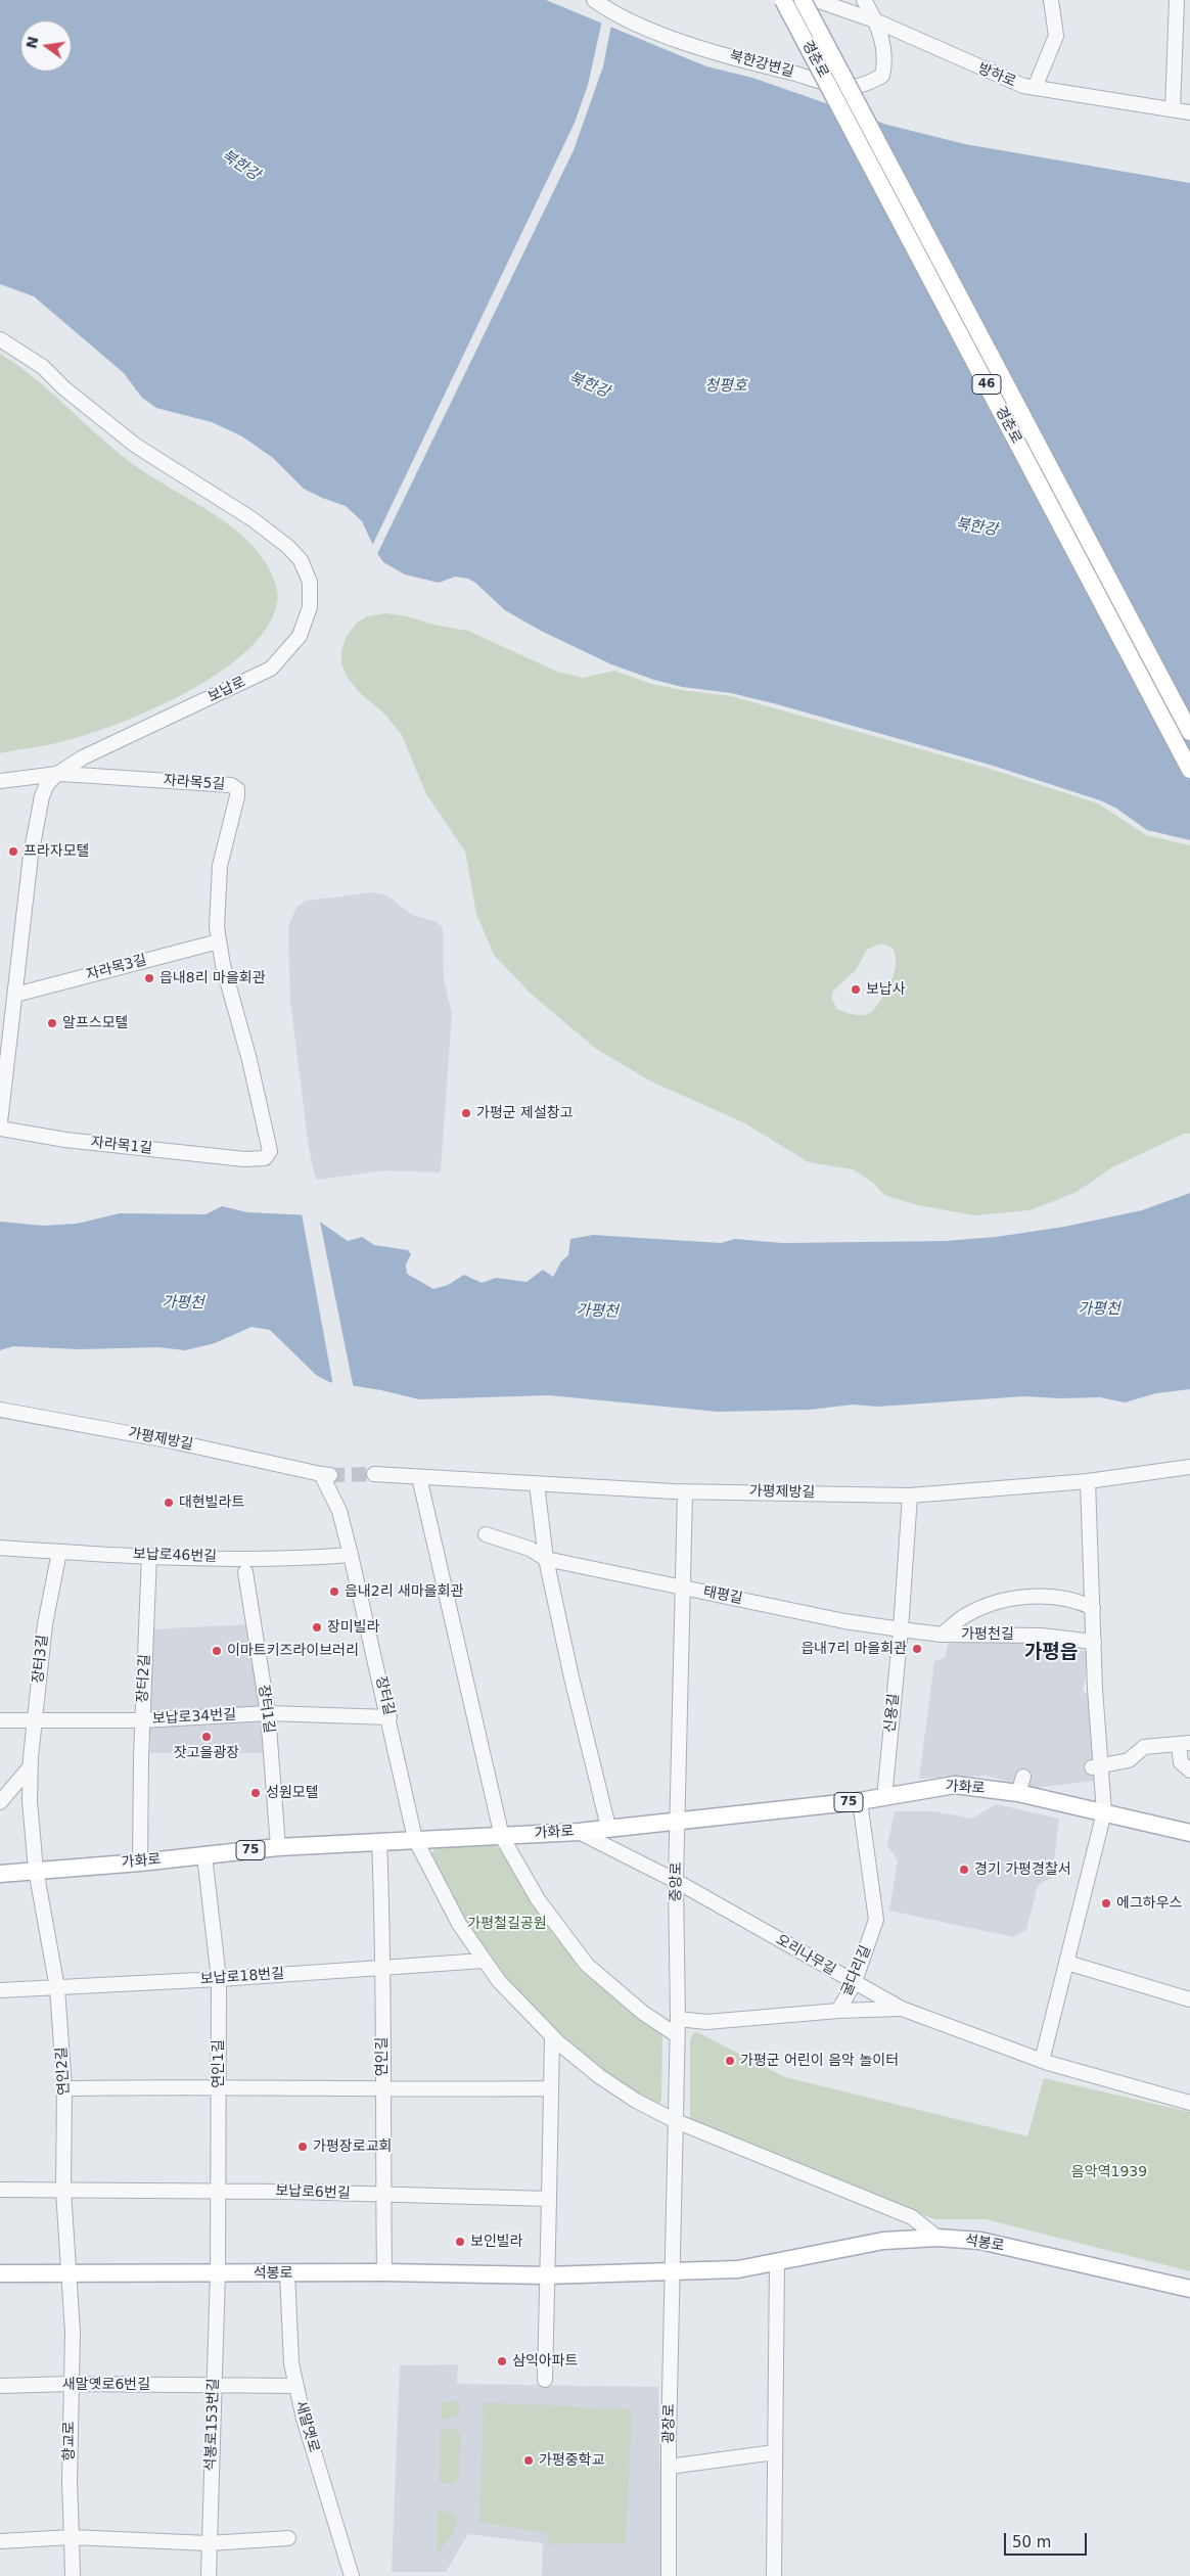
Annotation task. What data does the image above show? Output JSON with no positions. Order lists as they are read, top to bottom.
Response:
{
  "streets": {
    "main road": [
      "경춘로",
      "46",
      "가화로",
      "75",
      "석봉로"
    ],
    "street": [
      "북한강변길",
      "방하로",
      "보납로",
      "자라목5길",
      "자라목3길",
      "자라목1길",
      "가평제방길",
      "보납로46번길",
      "태평길",
      "가평천길",
      "장터3길",
      "장터2길",
      "장터길",
      "장터1길",
      "신용길",
      "보납로34번길",
      "중앙로",
      "오리나무길",
      "굴다리길",
      "보납로18번길",
      "연인길",
      "연인1길",
      "연인2길",
      "보납로6번길",
      "새말옛로6번길",
      "광장로",
      "석봉로153번길",
      "새말옛로",
      "향교로"
    ]
  },
  "crossings": [
    ["북한강변길", "방하로"],
    ["보납로", "자라목5길"],
    ["보납로", "자라목3길"],
    ["자라목5길", "자라목3길"],
    ["자라목5길", "자라목1길"],
    ["자라목3길", "자라목1길"],
    ["가평제방길", "보납로46번길"],
    ["가평제방길", "장터길"],
    ["가평제방길", "신용길"],
    ["가평제방길", "중앙로"],
    ["보납로46번길", "장터3길"],
    ["보납로46번길", "장터2길"],
    ["보납로46번길", "장터길"],
    ["태평길", "신용길"],
    ["태평길", "중앙로"],
    ["장터3길", "보납로34번길"],
    ["장터3길", "가화로"],
    ["장터3길", "연인2길"],
    ["장터2길", "보납로34번길"],
    ["장터2길", "가화로"],
    ["장터길", "보납로34번길"],
    ["장터길", "가화로"],
    ["장터길", "중앙로"],
    ["장터길", "보납로18번길"],
    ["장터길", "석봉로"],
    ["장터1길", "보납로34번길"],
    ["장터1길", "가화로"],
    ["신용길", "가화로"],
    ["가화로", "중앙로"],
    ["가화로", "오리나무길"],
    ["가화로", "굴다리길"],
    ["가화로", "연인길"],
    ["가화로", "연인1길"],
    ["가화로", "연인2길"],
    ["중앙로", "오리나무길"],
    ["중앙로", "굴다리길"],
    ["중앙로", "석봉로"],
    ["중앙로", "광장로"],
    ["오리나무길", "굴다리길"],
    ["보납로18번길", "연인길"],
    ["보납로18번길", "연인1길"],
    ["보납로18번길", "연인2길"],
    ["연인길", "보납로6번길"],
    ["연인길", "석봉로"],
    ["연인1길", "보납로6번길"],
    ["연인1길", "석봉로"],
    ["연인1길", "석봉로153번길"],
    ["연인2길", "보납로6번길"],
    ["연인2길", "석봉로"],
    ["연인2길", "향교로"],
    ["석봉로", "광장로"],
    ["석봉로", "석봉로153번길"],
    ["석봉로", "새말옛로"],
    ["석봉로", "향교로"],
    ["새말옛로6번길", "석봉로153번길"],
    ["새말옛로6번길", "새말옛로"],
    ["새말옛로6번길", "향교로"]
  ],
  "districts": ["가평읍"],
  "water": ["북한강", "청평호", "가평천"],
  "parks": ["가평철길공원", "음악역1939"],
  "places": [
    "프라자모텔",
    "읍내8리 마을회관",
    "보납사",
    "알프스모텔",
    "가평군 제설창고",
    "대현빌라트",
    "읍내2리 새마을회관",
    "장미빌라",
    "읍내7리 마을회관",
    "이마트키즈라이브러리",
    "잣고을광장",
    "성원모텔",
    "경기 가평경찰서",
    "에그하우스",
    "가평군 어린이 음악 놀이터",
    "가평장로교회",
    "보인빌라",
    "삼익아파트",
    "가평중학교"
  ],
  "scale_bar": "50 m",
  "north": "left"
}
